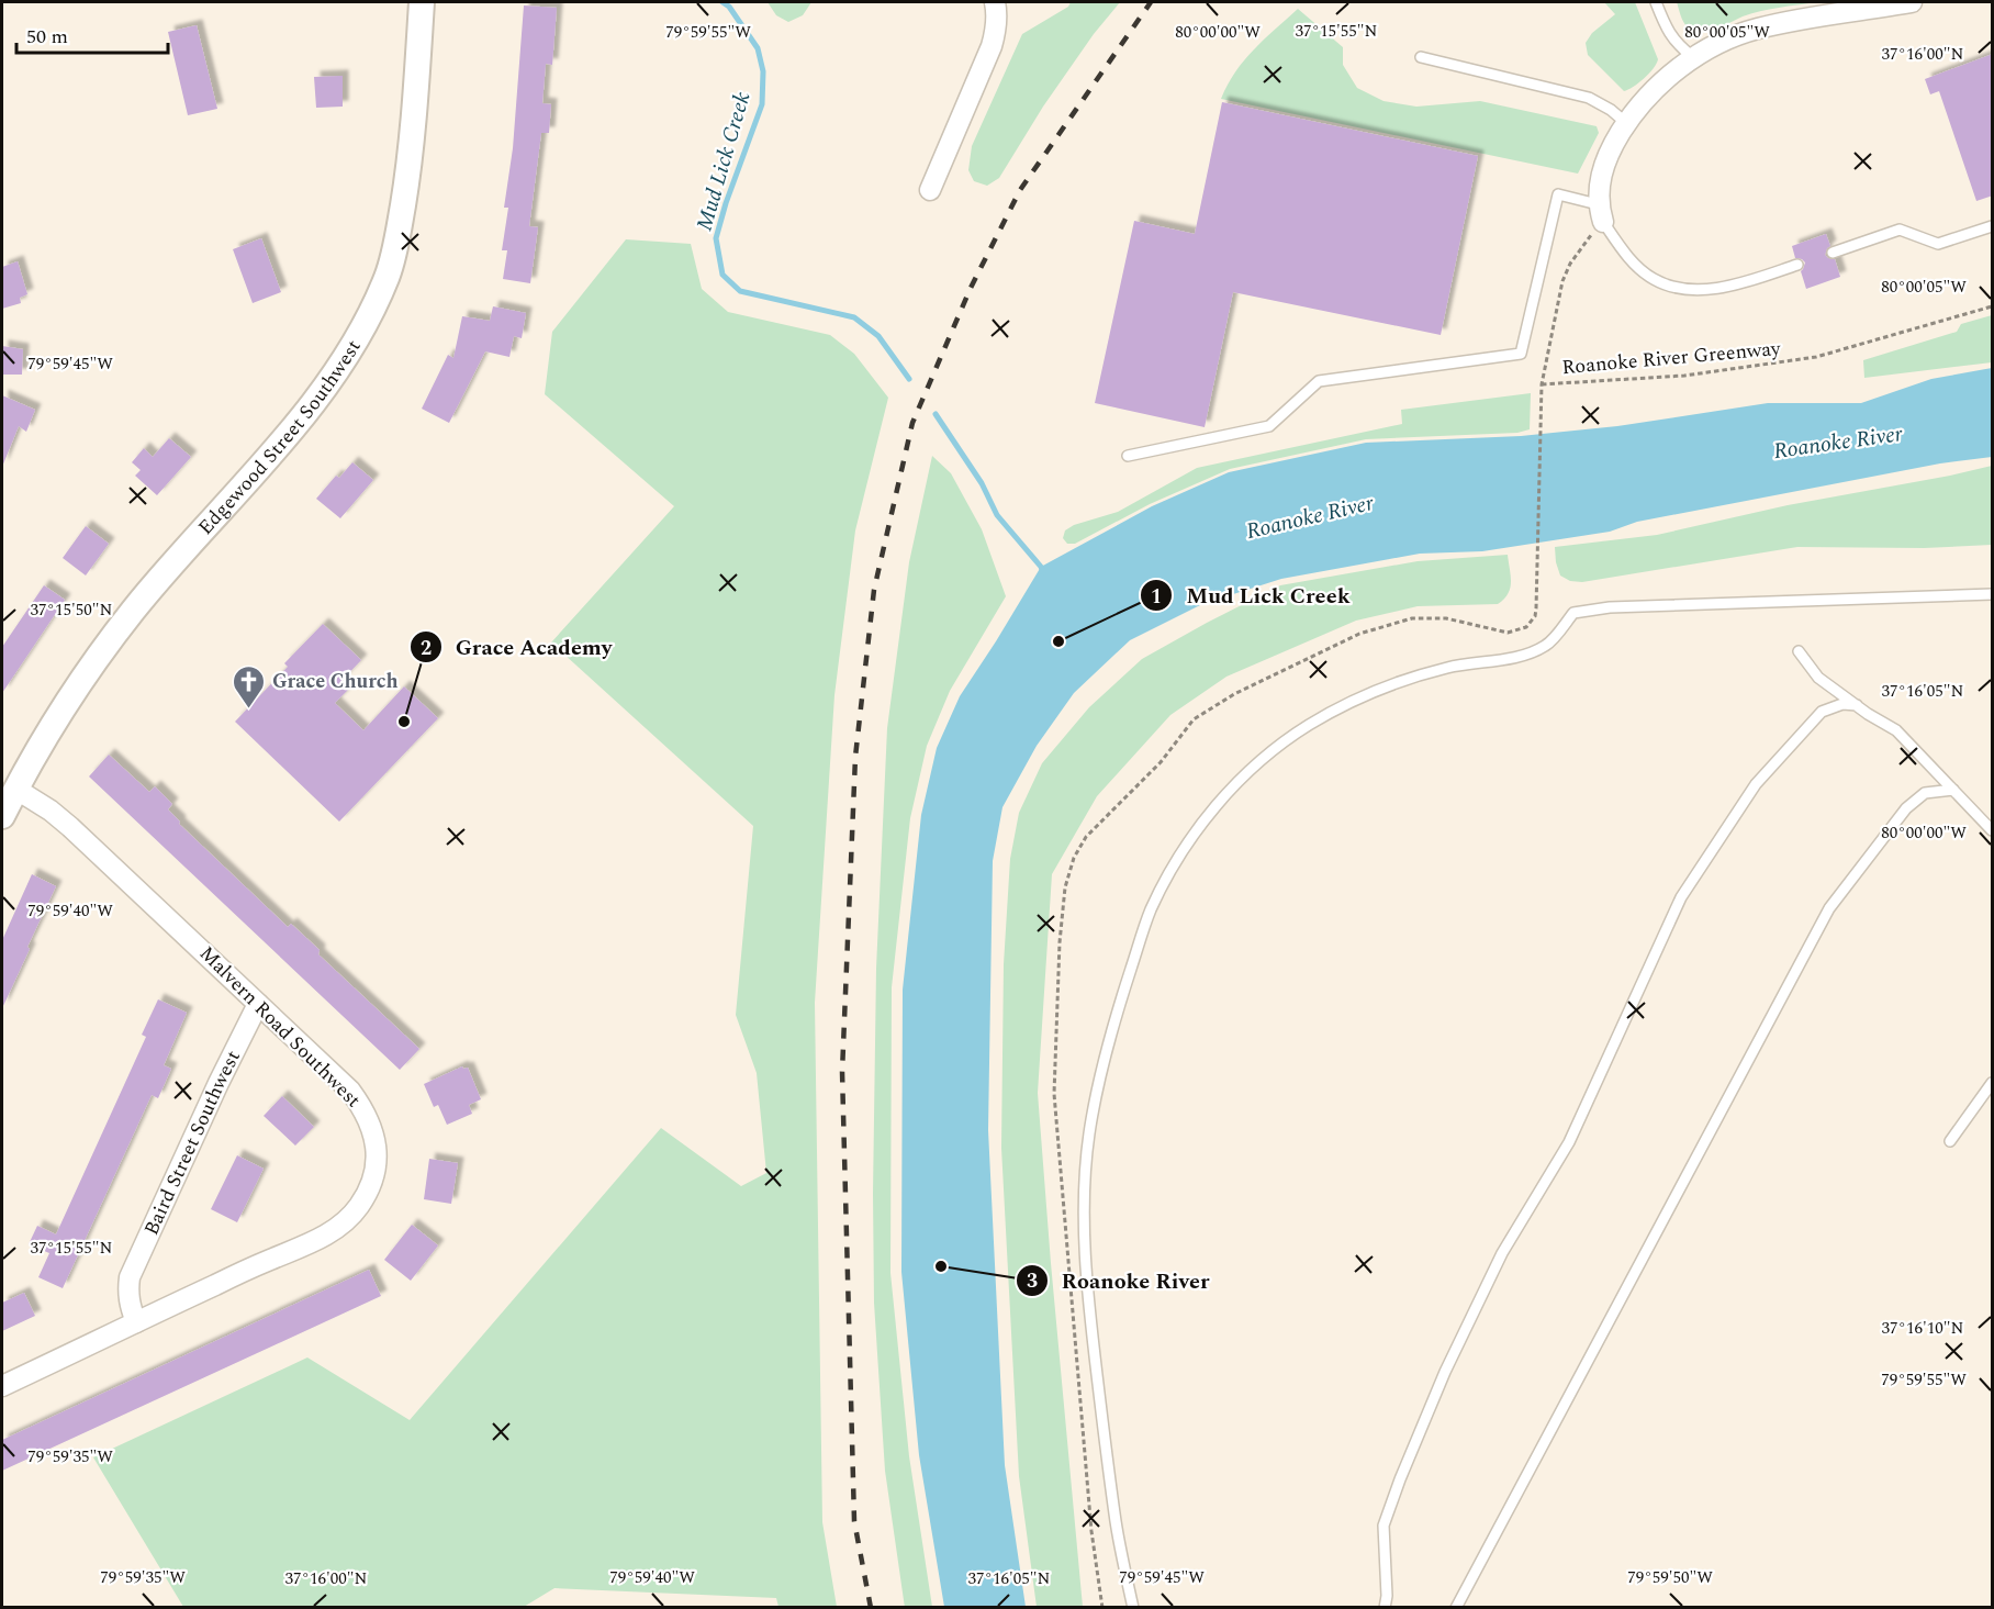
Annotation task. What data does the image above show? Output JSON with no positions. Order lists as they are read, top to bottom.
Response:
{
  "streets": {
    "street": ["Edgewood Street Southwest", "Malvern Road Southwest", "Baird Street Southwest"],
    "path": ["Roanoke River Greenway"]
  },
  "crossings": [
    ["Edgewood Street Southwest", "Malvern Road Southwest"],
    ["Malvern Road Southwest", "Baird Street Southwest"]
  ],
  "water": ["Mud Lick Creek", "Roanoke River"],
  "places": {
    "other": ["Mud Lick Creek", "Grace Academy", "Roanoke River"],
    "church": ["Grace Church"]
  },
  "scale_bar": "50 m",
  "coordinates": [
    "37°15'55\"N",
    "79°59'55\"W",
    "80°00'00\"W",
    "80°00'05\"W",
    "37°16'00\"N",
    "79°59'45\"W",
    "37°15'50\"N",
    "37°16'05\"N",
    "79°59'40\"W",
    "37°16'10\"N",
    "79°59'35\"W",
    "79°59'50\"W"
  ]
}
